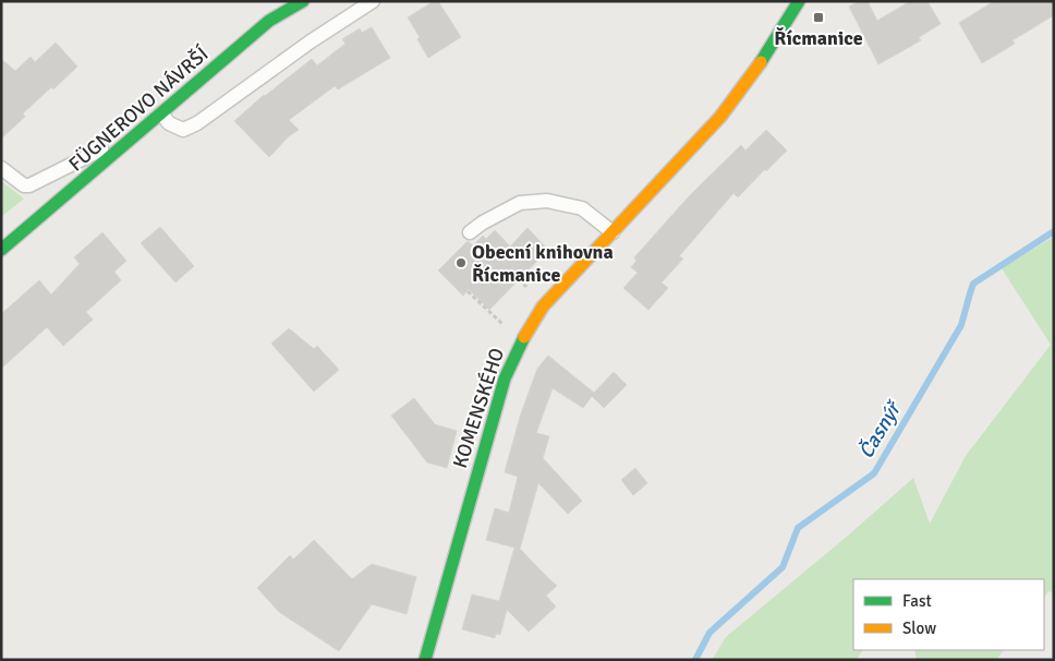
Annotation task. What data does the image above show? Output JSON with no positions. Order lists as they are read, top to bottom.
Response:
{
  "streets": {
    "main road": ["FÜGNEROVO NÁVRŠÍ", "KOMENSKÉHO"]
  },
  "water": ["Časnýř"],
  "places": {
    "transit": ["Řícmanice"],
    "other": ["Obecní knihovna Řícmanice"]
  },
  "legend": ["Fast", "Slow"]
}
